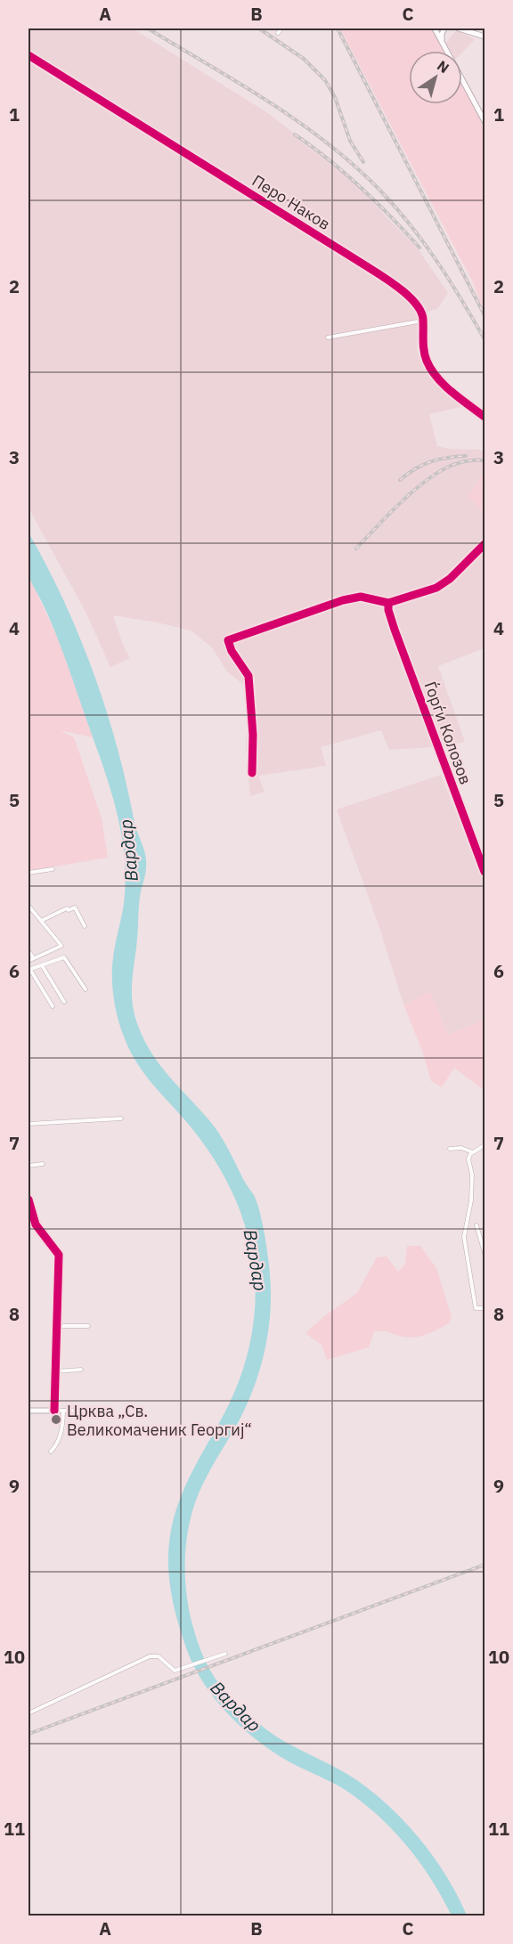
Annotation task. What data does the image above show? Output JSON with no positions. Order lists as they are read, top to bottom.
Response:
{
  "streets": {
    "street": ["Перо Наков", "Ѓорѓи Колозов"]
  },
  "water": ["Вардар"],
  "places": ["Црква „Св. Великомаченик Георгиј“"],
  "north": "top right",
  "grid": {
    "columns": ["A", "B", "C"],
    "rows": [
      "1",
      "2",
      "3",
      "4",
      "5",
      "6",
      "7",
      "8",
      "9",
      "10",
      "11"
    ]
  }
}
